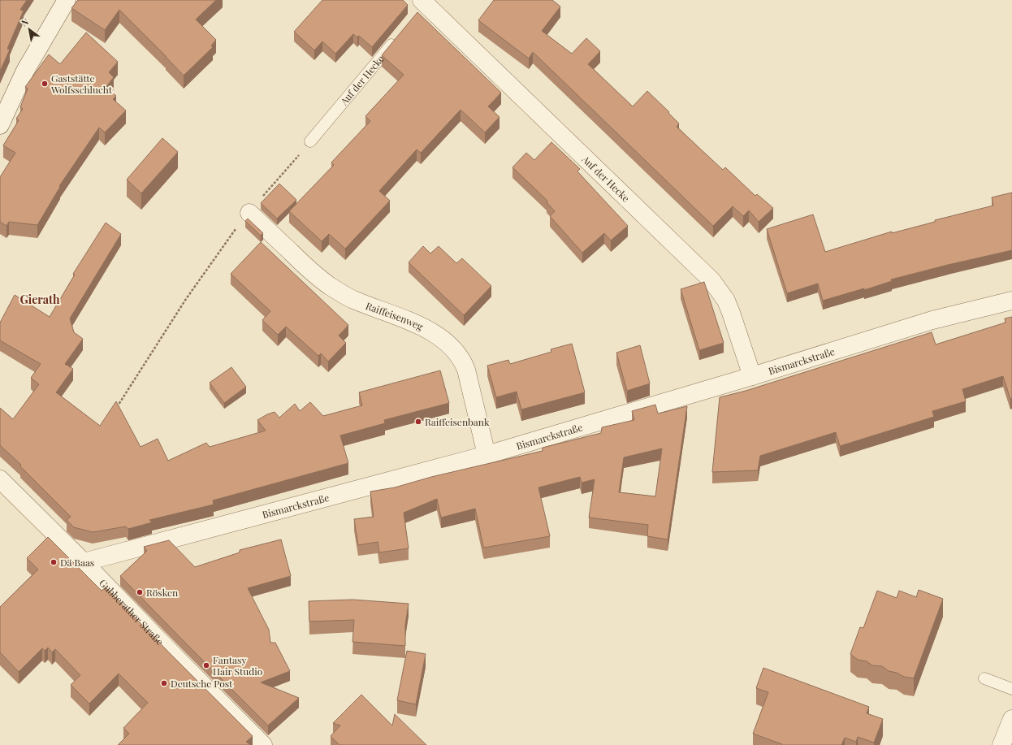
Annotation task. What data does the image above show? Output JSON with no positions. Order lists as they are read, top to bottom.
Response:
{
  "streets": {
    "street": [
      "Auf der Hecke",
      "Raiffeisenweg",
      "Bismarckstraße",
      "Gubberather Straße"
    ]
  },
  "crossings": [
    ["Auf der Hecke", "Bismarckstraße"],
    ["Raiffeisenweg", "Bismarckstraße"],
    ["Bismarckstraße", "Gubberather Straße"]
  ],
  "districts": ["Gierath"],
  "places": [
    "Gaststätte Wolfsschlucht",
    "Raiffeisenbank",
    "Dä Baas",
    "Rösken",
    "Fantasy Hair Studio",
    "Deutsche Post"
  ],
  "north": "top left"
}
